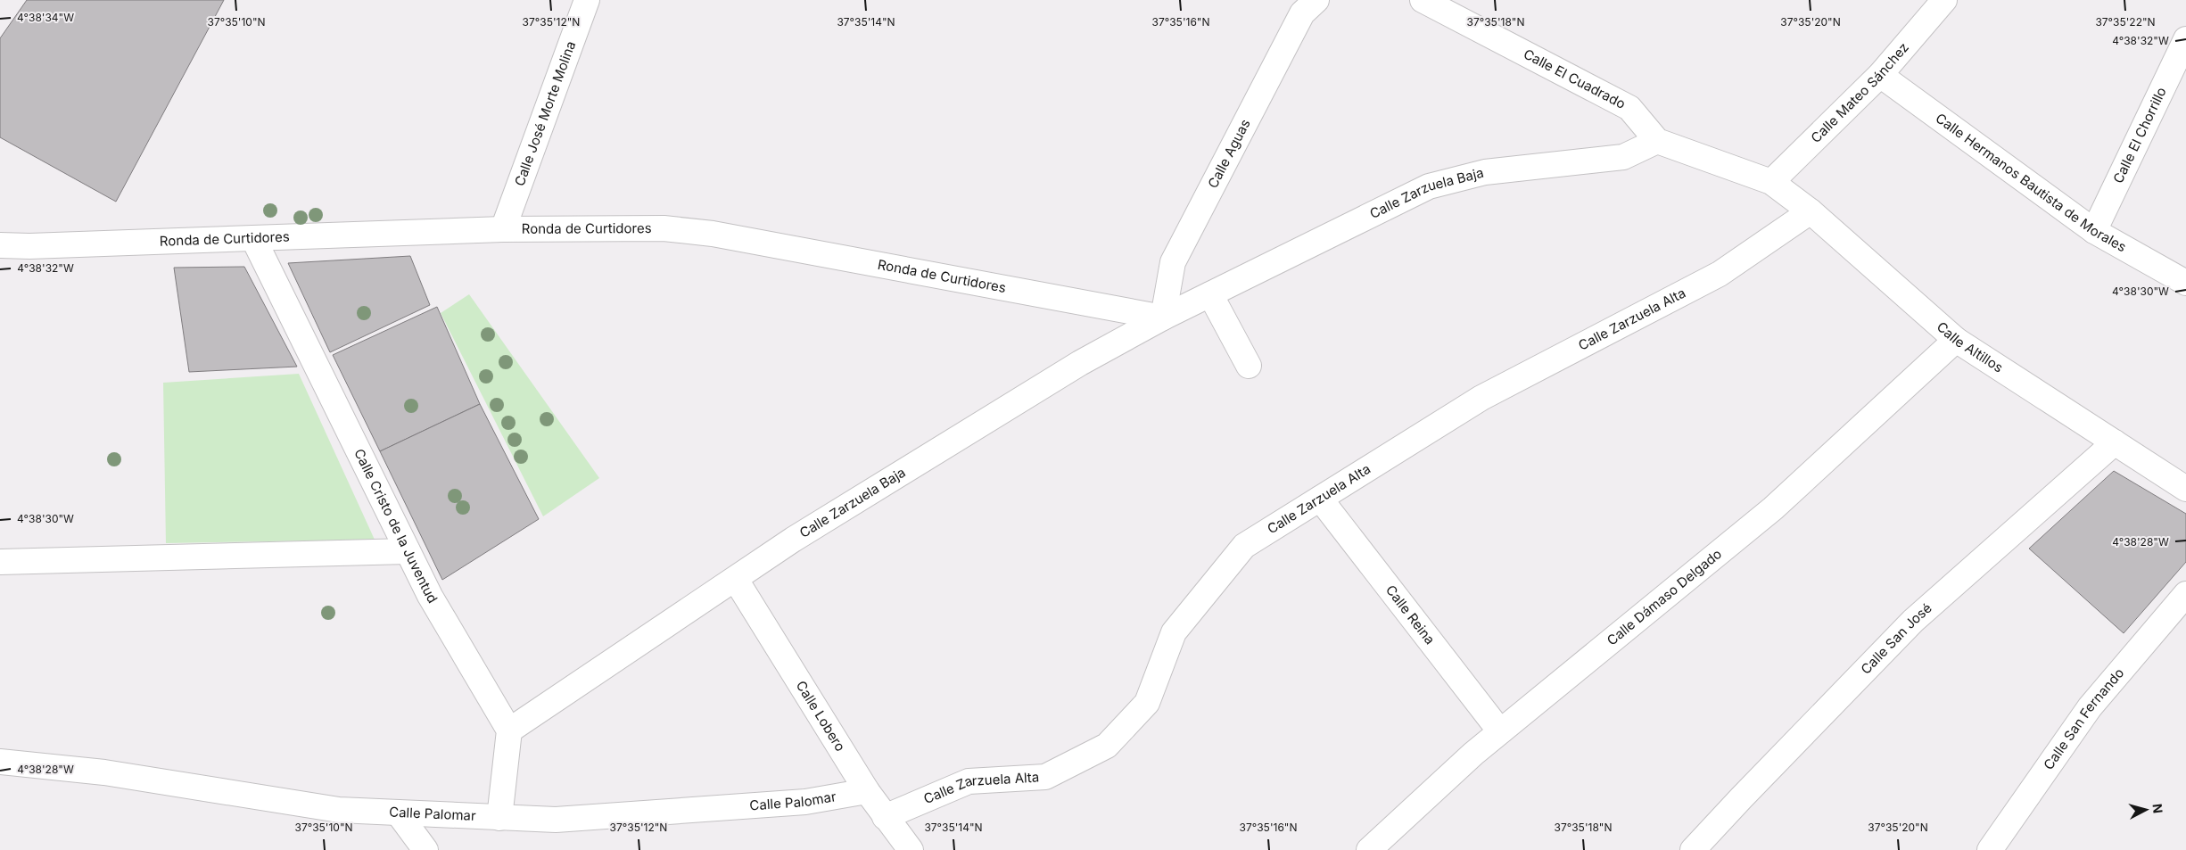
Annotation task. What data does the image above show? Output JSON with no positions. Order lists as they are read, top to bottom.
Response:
{
  "streets": {
    "street": [
      "Calle El Cuadrado",
      "Calle Mateo Sánchez",
      "Calle José Morte Molina",
      "Calle El Chorrillo",
      "Calle Aguas",
      "Calle Hermanos Bautista de Morales",
      "Calle Zarzuela Baja",
      "Ronda de Curtidores",
      "Calle Zarzuela Alta",
      "Calle Altillos",
      "Calle Cristo de la Juventud",
      "Calle Dámaso Delgado",
      "Calle Reina",
      "Calle San José",
      "Calle Lobero",
      "Calle San Fernando",
      "Calle Palomar"
    ]
  },
  "crossings": [
    ["Calle El Cuadrado", "Calle Zarzuela Baja"],
    ["Calle Mateo Sánchez", "Calle Hermanos Bautista de Morales"],
    ["Calle Mateo Sánchez", "Calle Altillos"],
    ["Calle José Morte Molina", "Ronda de Curtidores"],
    ["Calle El Chorrillo", "Calle Hermanos Bautista de Morales"],
    ["Calle Aguas", "Calle Zarzuela Baja"],
    ["Calle Aguas", "Ronda de Curtidores"],
    ["Calle Zarzuela Baja", "Ronda de Curtidores"],
    ["Calle Zarzuela Baja", "Calle Cristo de la Juventud"],
    ["Calle Zarzuela Baja", "Calle Lobero"],
    ["Ronda de Curtidores", "Calle Cristo de la Juventud"],
    ["Calle Zarzuela Alta", "Calle Altillos"],
    ["Calle Zarzuela Alta", "Calle Reina"],
    ["Calle Zarzuela Alta", "Calle Lobero"],
    ["Calle Altillos", "Calle Dámaso Delgado"],
    ["Calle Altillos", "Calle San José"],
    ["Calle Dámaso Delgado", "Calle Reina"],
    ["Calle Lobero", "Calle Palomar"]
  ],
  "north": "right",
  "coordinates": [
    "4°38'34\"W",
    "37°35'10\"N",
    "37°35'12\"N",
    "37°35'14\"N",
    "37°35'16\"N",
    "37°35'18\"N",
    "37°35'20\"N",
    "37°35'22\"N",
    "4°38'32\"W",
    "4°38'30\"W",
    "4°38'28\"W"
  ]
}
